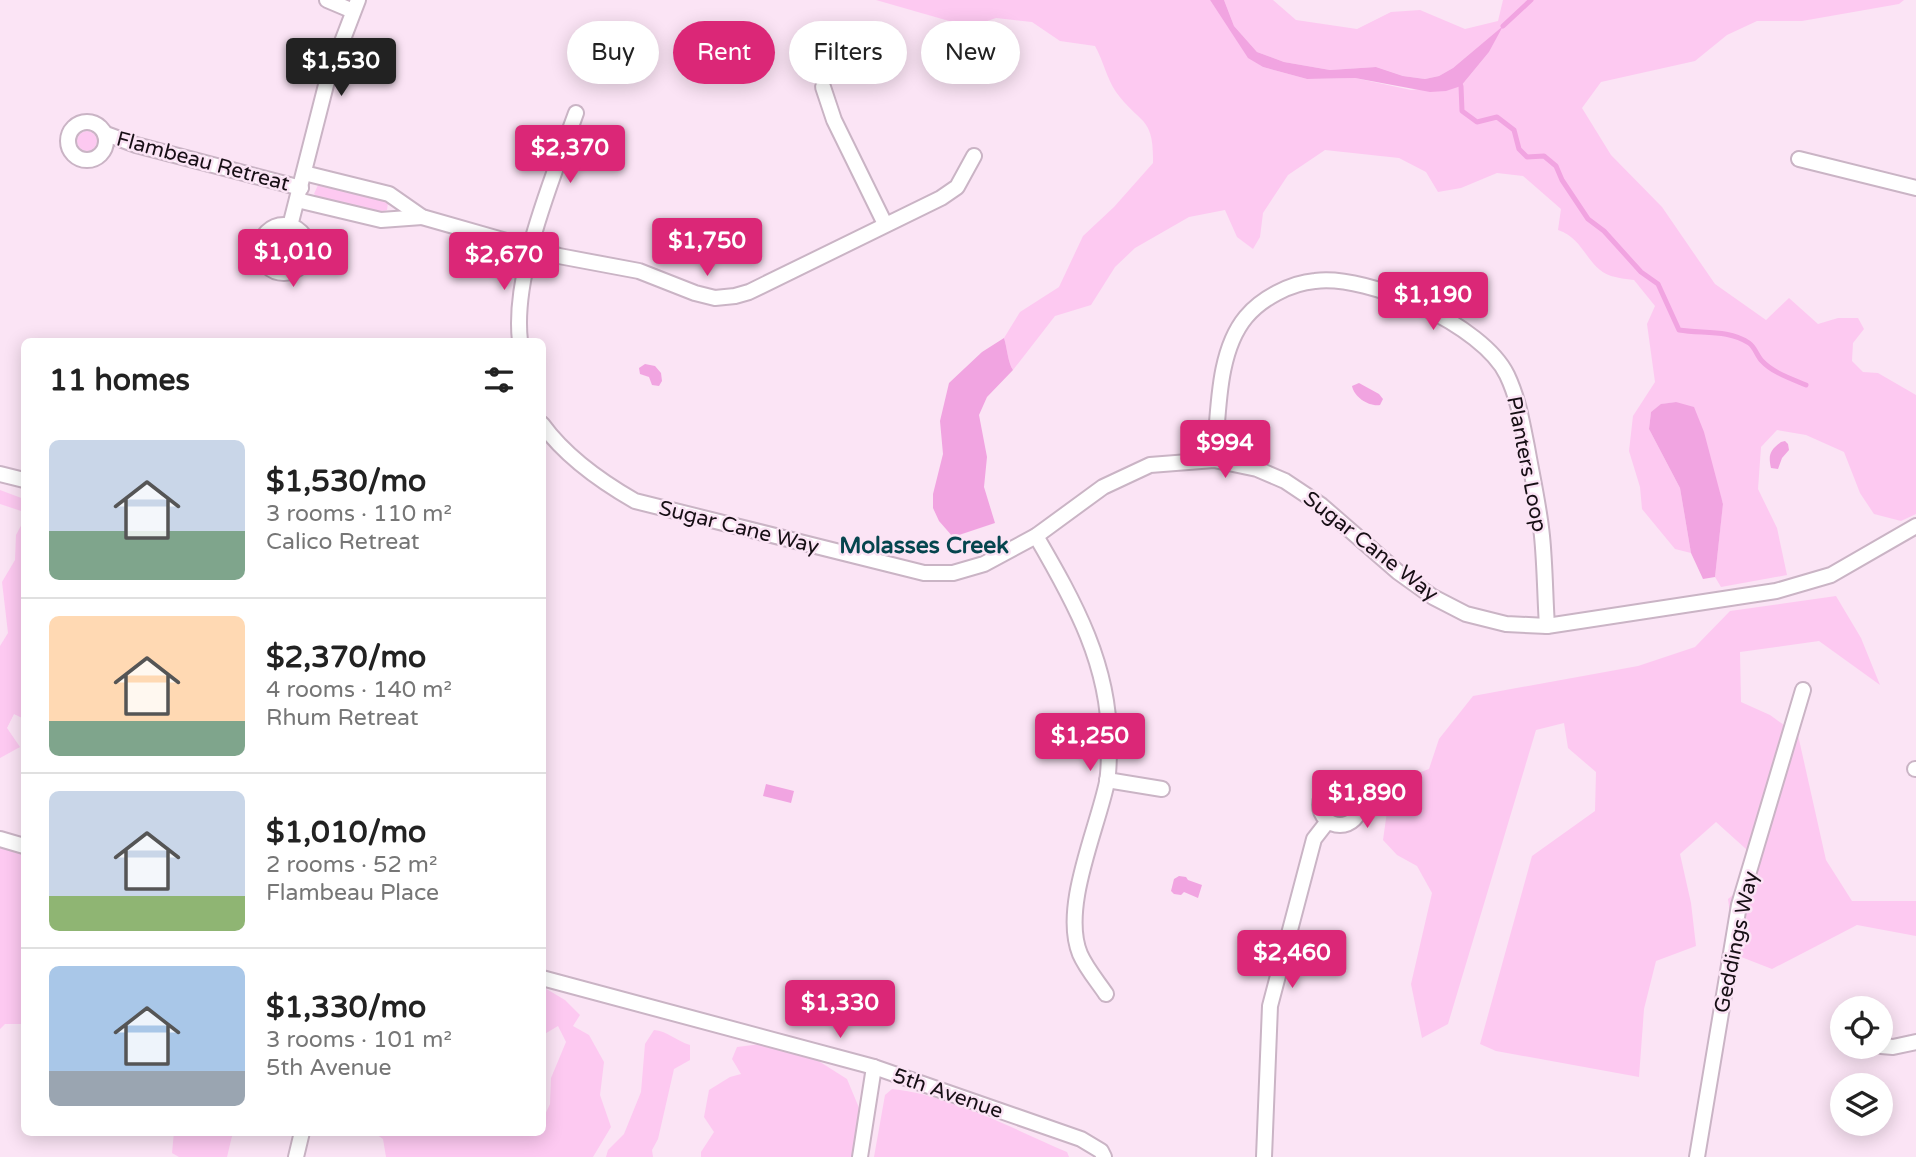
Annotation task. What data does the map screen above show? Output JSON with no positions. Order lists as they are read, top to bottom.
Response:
{
  "streets": {
    "street": [
      "Flambeau Retreat",
      "Planters Loop",
      "Sugar Cane Way",
      "Geddings Way",
      "5th Avenue"
    ]
  },
  "crossings": [
    ["Planters Loop", "Sugar Cane Way"]
  ],
  "districts": ["Molasses Creek"],
  "page": {
    "chip": [
      "Buy",
      "Rent",
      "Filters",
      "New"
    ],
    "price": [
      "$1,530",
      "$2,370",
      "$1,750",
      "$1,010",
      "$2,670",
      "$1,190",
      "$994",
      "$1,250",
      "$1,890",
      "$2,460",
      "$1,330"
    ],
    "heading": "11 homes",
    "list": [
      {
        "name": "$1,530/mo",
        "note": "3 rooms · 110 m² · Calico Retreat"
      },
      {
        "name": "$2,370/mo",
        "note": "4 rooms · 140 m² · Rhum Retreat"
      },
      {
        "name": "$1,010/mo",
        "note": "2 rooms · 52 m² · Flambeau Place"
      },
      {
        "name": "$1,330/mo",
        "note": "3 rooms · 101 m² · 5th Avenue"
      }
    ]
  }
}
